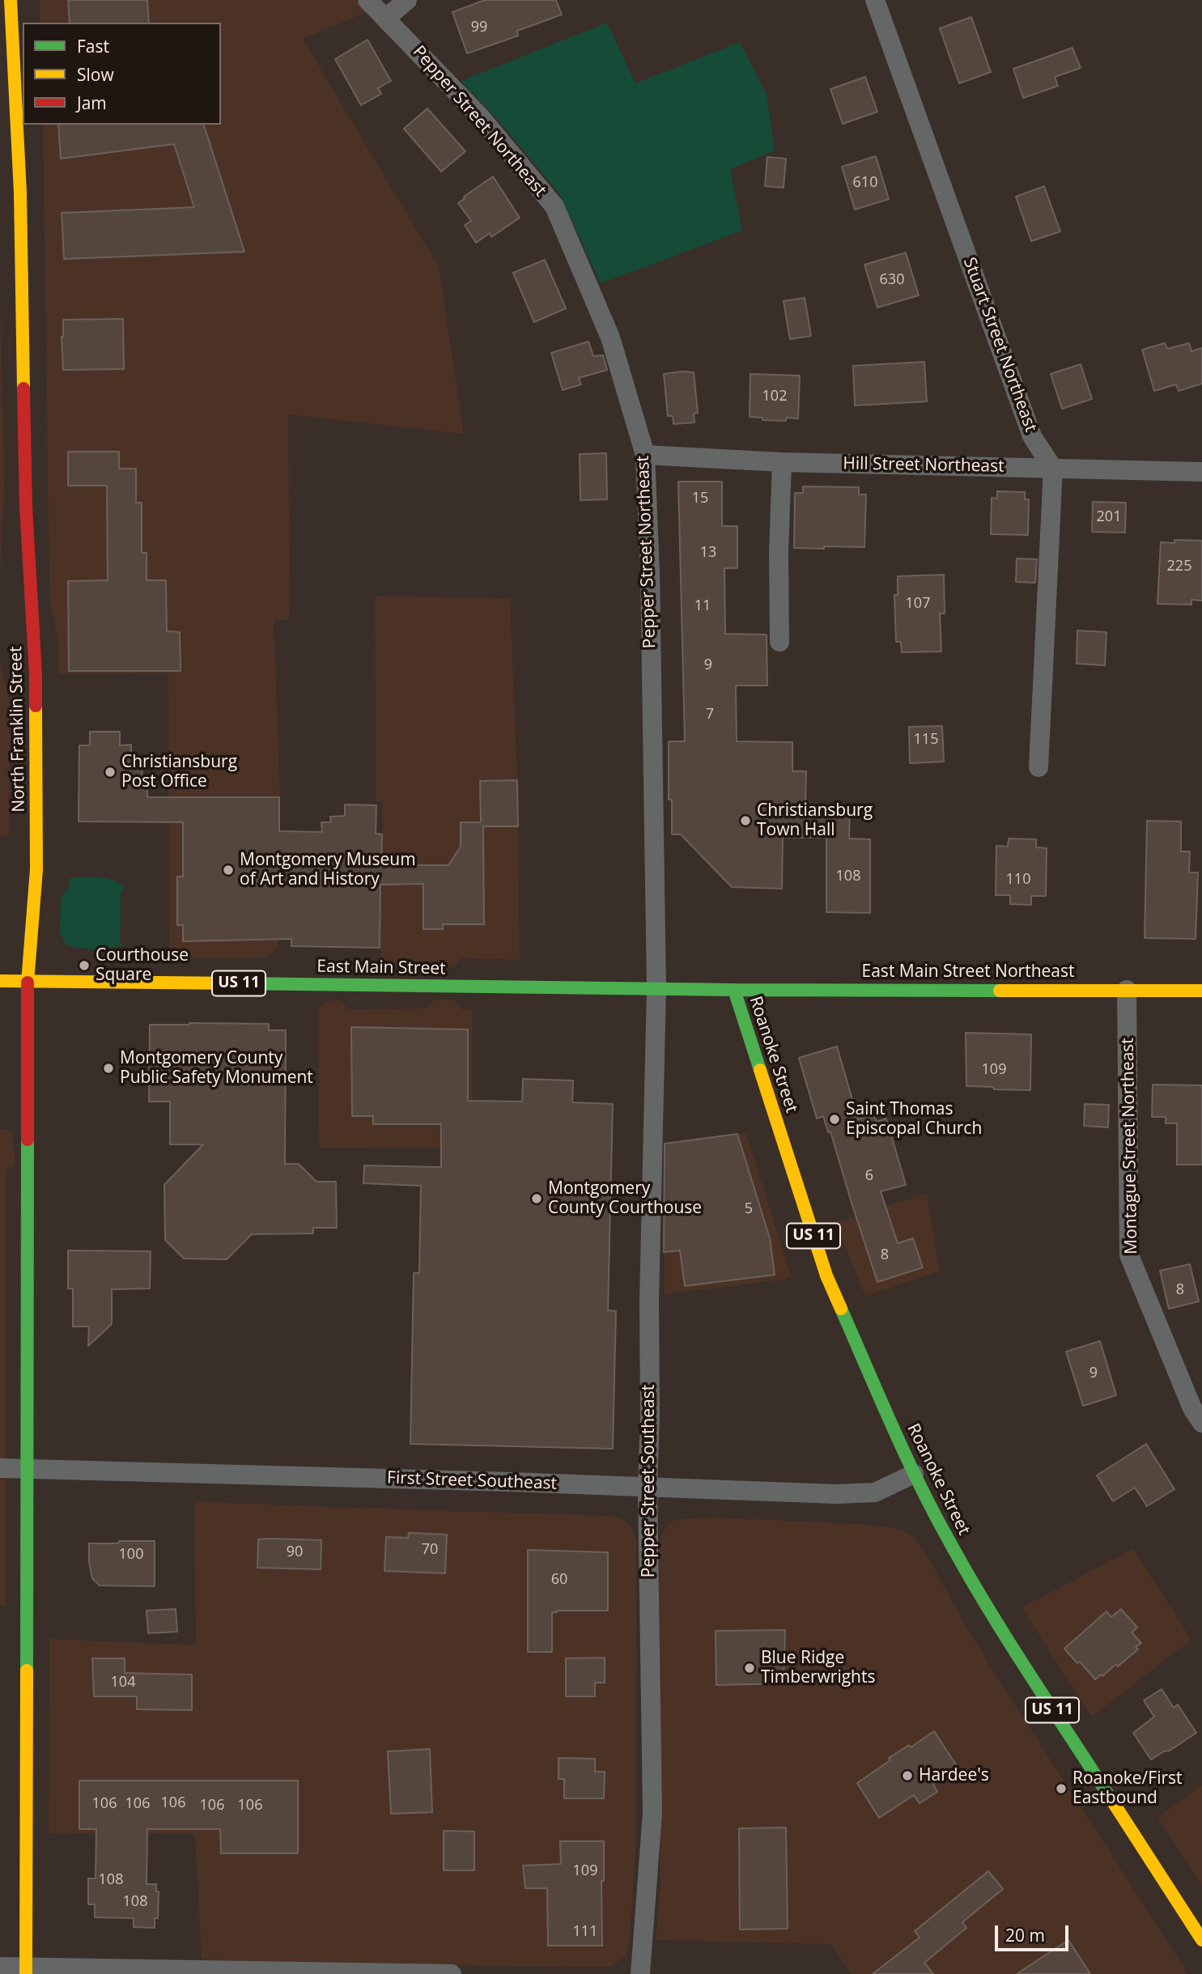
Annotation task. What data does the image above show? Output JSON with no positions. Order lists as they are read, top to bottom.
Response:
{
  "streets": {
    "main road": [
      "North Franklin Street",
      "East Main Street",
      "East Main Street Northeast",
      "US 11",
      "Roanoke Street"
    ],
    "street": [
      "Pepper Street Northeast",
      "Stuart Street Northeast",
      "Hill Street Northeast",
      "Montague Street Northeast",
      "First Street Southeast",
      "Pepper Street Southeast"
    ]
  },
  "crossings": [
    ["Pepper Street Northeast", "Hill Street Northeast"],
    ["Pepper Street Northeast", "East Main Street"],
    ["Pepper Street Northeast", "Pepper Street Southeast"],
    ["Stuart Street Northeast", "Hill Street Northeast"],
    ["North Franklin Street", "East Main Street"],
    ["North Franklin Street", "US 11"],
    ["North Franklin Street", "First Street Southeast"],
    ["East Main Street", "East Main Street Northeast"],
    ["East Main Street", "US 11"],
    ["East Main Street", "Roanoke Street"],
    ["East Main Street", "Pepper Street Southeast"],
    ["East Main Street Northeast", "Roanoke Street"],
    ["East Main Street Northeast", "Montague Street Northeast"],
    ["Roanoke Street", "First Street Southeast"],
    ["First Street Southeast", "Pepper Street Southeast"]
  ],
  "places": [
    "Christiansburg Post Office",
    "Christiansburg Town Hall",
    "Montgomery Museum of Art and History",
    "Courthouse Square",
    "Montgomery County Public Safety Monument",
    "Saint Thomas Episcopal Church",
    "Montgomery County Courthouse",
    "Blue Ridge Timberwrights",
    "Hardee's",
    "Roanoke/First Eastbound"
  ],
  "house_numbers": [
    "99",
    "610",
    "630",
    "102",
    "15",
    "201",
    "13",
    "225",
    "107",
    "11",
    "9",
    "7",
    "115",
    "108",
    "110",
    "109",
    "6",
    "5",
    "8",
    "8",
    "9",
    "70",
    "90",
    "100",
    "60",
    "104",
    "106",
    "106",
    "106",
    "106",
    "106",
    "109",
    "108",
    "108",
    "111"
  ],
  "legend": ["Fast", "Slow", "Jam"],
  "scale_bar": "20 m"
}
